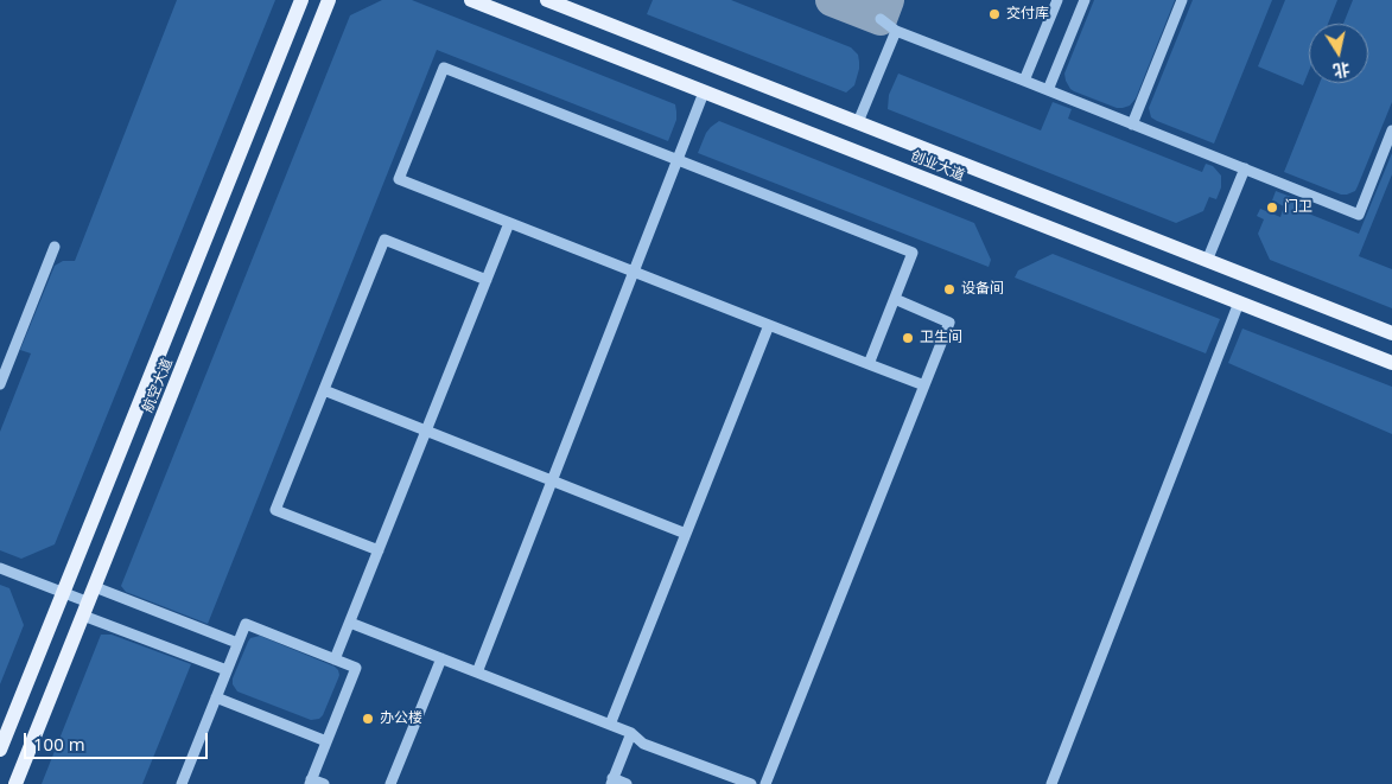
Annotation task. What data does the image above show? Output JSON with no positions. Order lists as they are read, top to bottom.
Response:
{
  "streets": {
    "main road": ["创业大道", "航空大道"]
  },
  "places": [
    "交付库",
    "门卫",
    "设备间",
    "卫生间",
    "办公楼"
  ],
  "scale_bar": "100 m",
  "north": "bottom"
}
